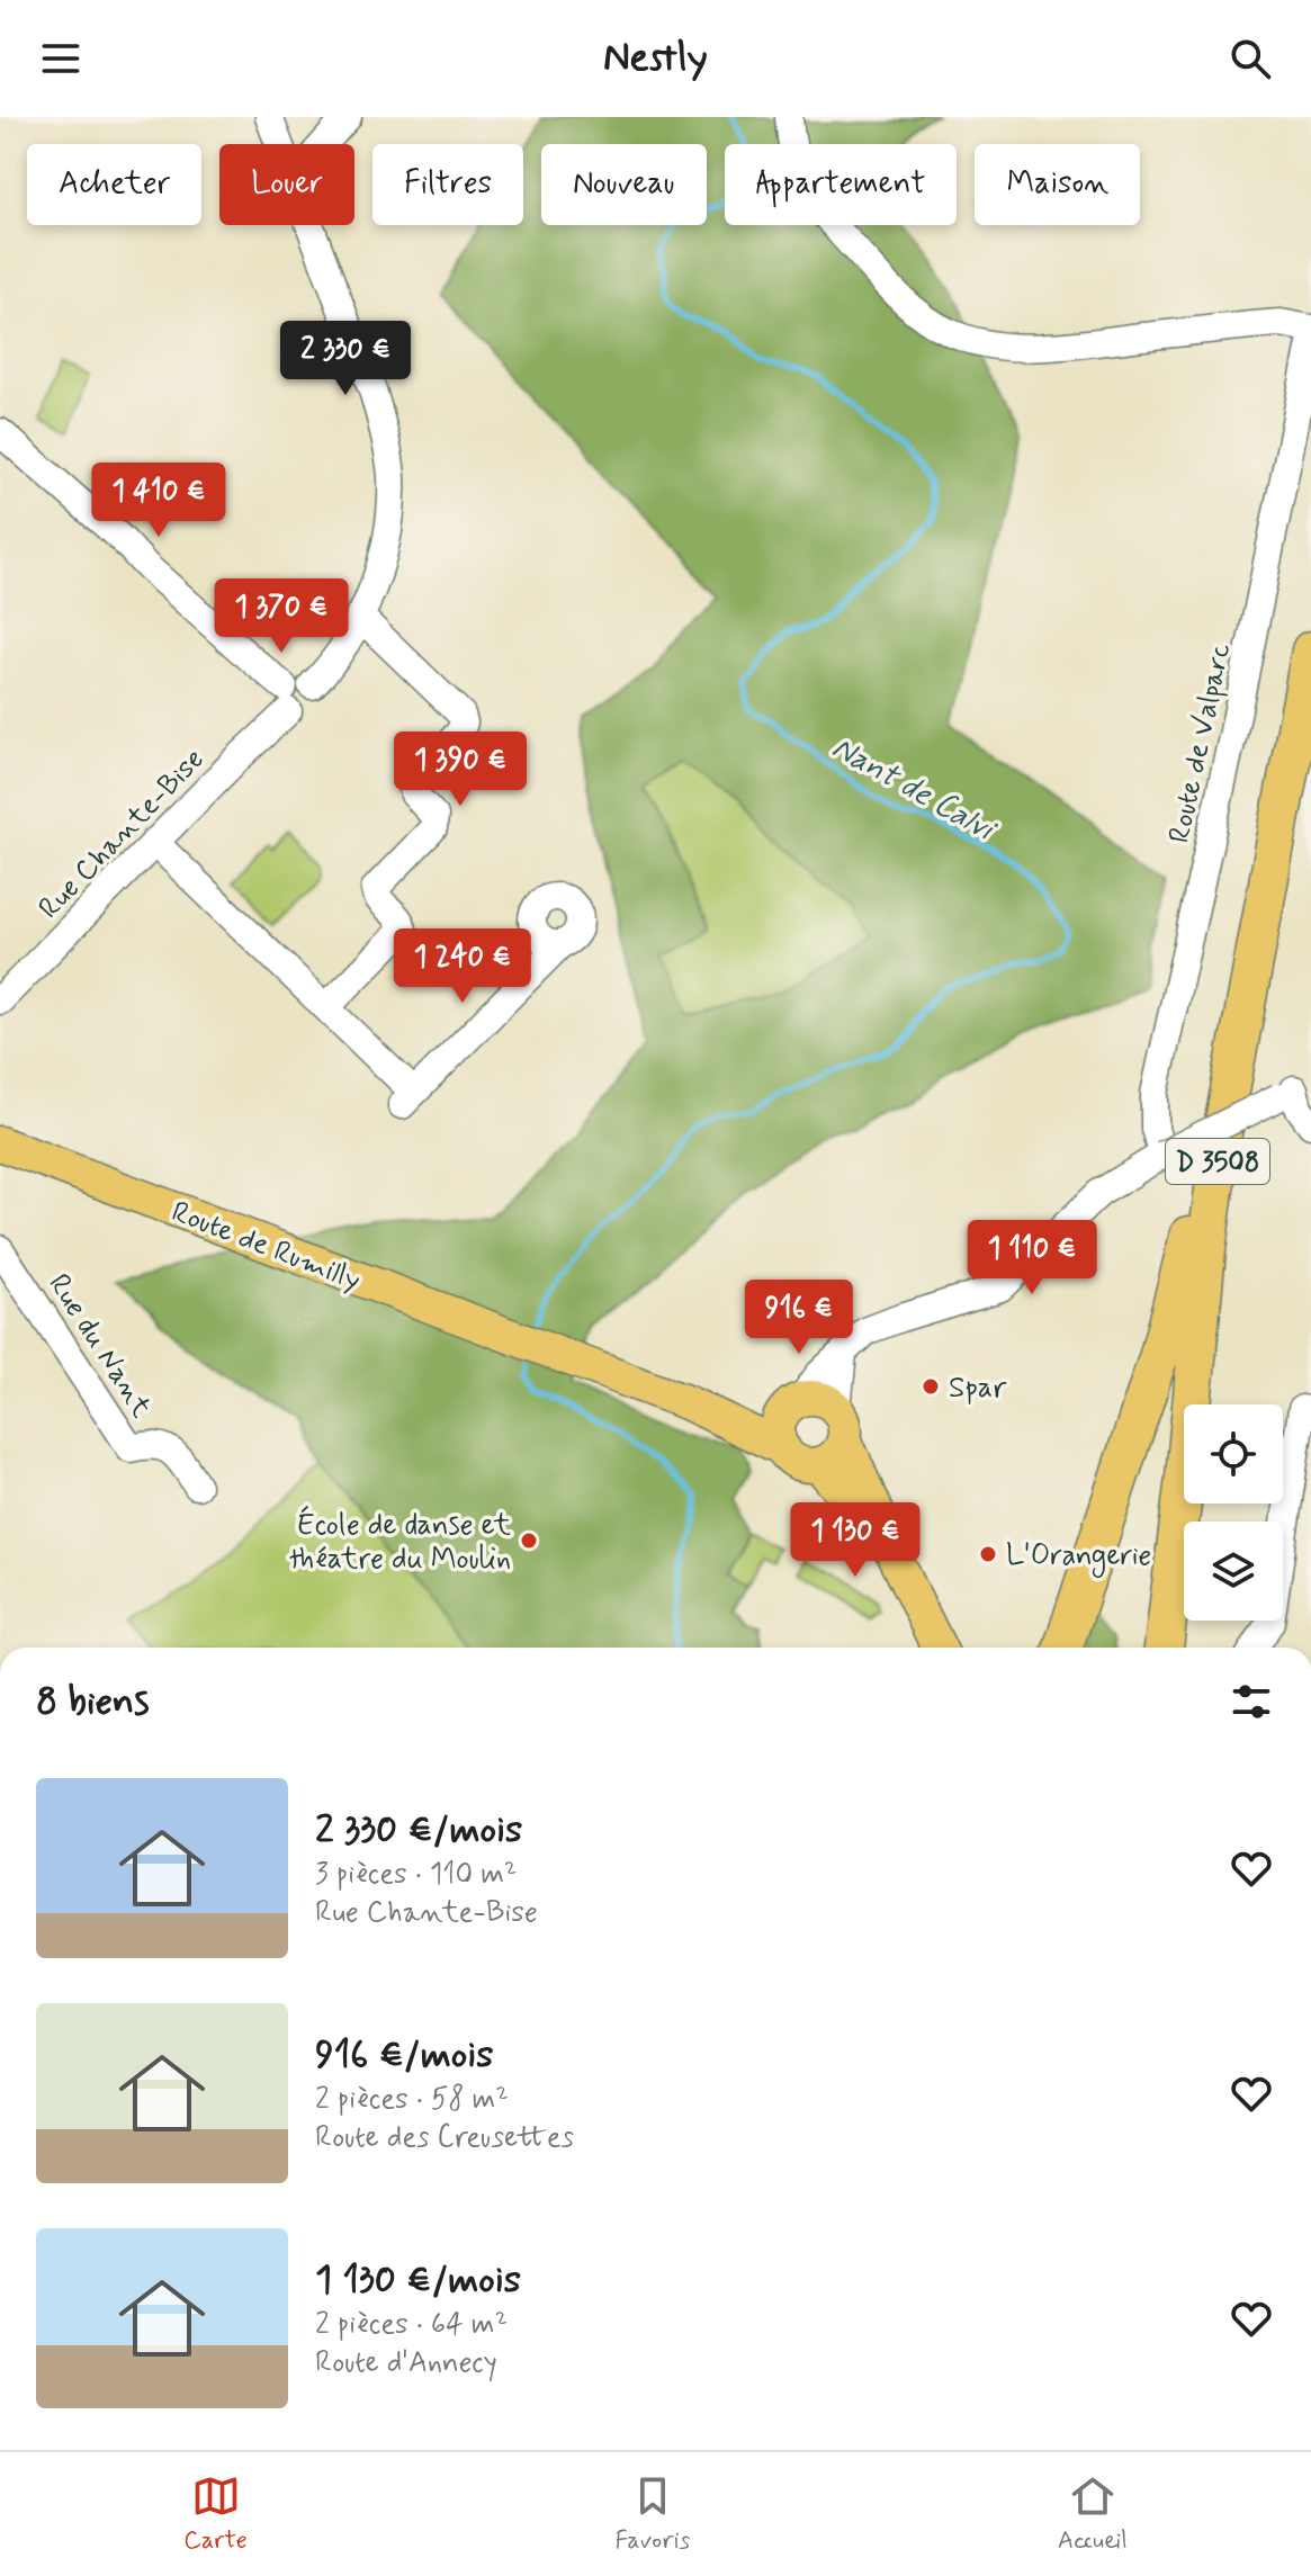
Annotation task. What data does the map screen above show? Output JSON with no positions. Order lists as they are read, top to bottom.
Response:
{
  "streets": {
    "highway": ["D 3508"],
    "main road": ["Route de Rumilly"],
    "street": ["Route de Valparc", "Rue Chante-Bise", "Rue du Nant"]
  },
  "water": ["Nant de Calvi"],
  "places": ["Spar", "École de danse et théatre du Moulin", "L'Orangerie"],
  "page": {
    "header": "Nestly",
    "chip": [
      "Acheter",
      "Louer",
      "Filtres",
      "Nouveau",
      "Appartement",
      "Maison"
    ],
    "price": [
      "2 330 €",
      "1 410 €",
      "1 370 €",
      "1 390 €",
      "1 240 €",
      "1 110 €",
      "916 €",
      "1 130 €"
    ],
    "heading": "8 biens",
    "list": [
      {
        "name": "2 330 €/mois",
        "note": "3 pièces · 110 m² · Rue Chante-Bise"
      },
      {
        "name": "916 €/mois",
        "note": "2 pièces · 58 m² · Route des Creusettes"
      },
      {
        "name": "1 130 €/mois",
        "note": "2 pièces · 64 m² · Route d'Annecy"
      }
    ],
    "tabs": ["Carte", "Favoris", "Accueil"]
  }
}
